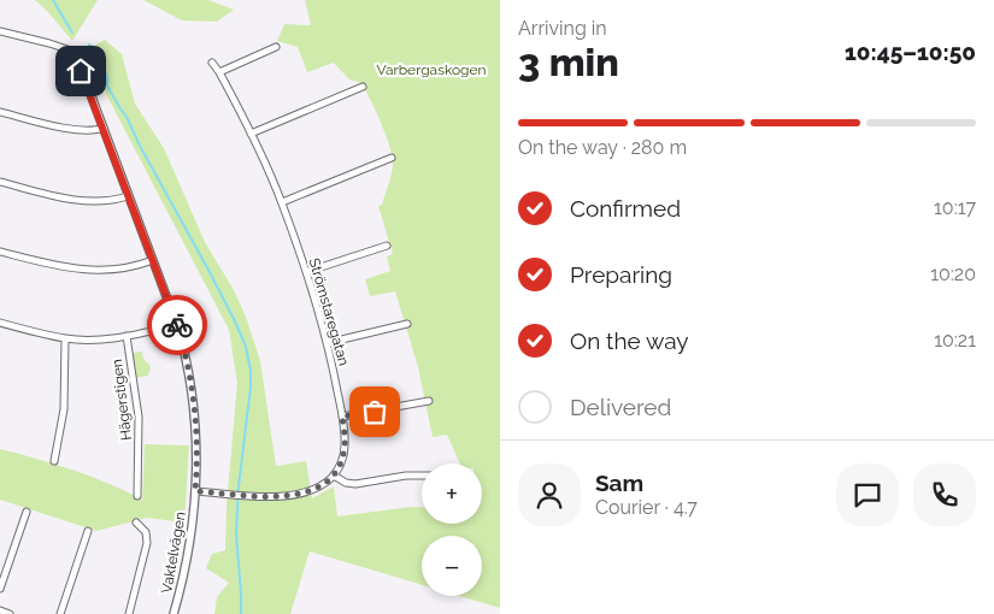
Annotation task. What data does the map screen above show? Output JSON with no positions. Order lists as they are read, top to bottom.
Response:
{
  "streets": {
    "street": ["Strömstaregatan", "Hägerstigen", "Vaktelvägen"]
  },
  "parks": ["Varbergaskogen"],
  "page": {
    "heading": ["3 min", "Arriving in", "10:45–10:50"],
    "panel": ["Sam", "Courier · 4.7"],
    "bar": "On the way · 280 m",
    "list": [
      ["Confirmed", "10:17"],
      ["Preparing", "10:20"],
      ["On the way", "10:21"],
      "Delivered"
    ],
    "map_buttons": ["+", "−"]
  }
}
